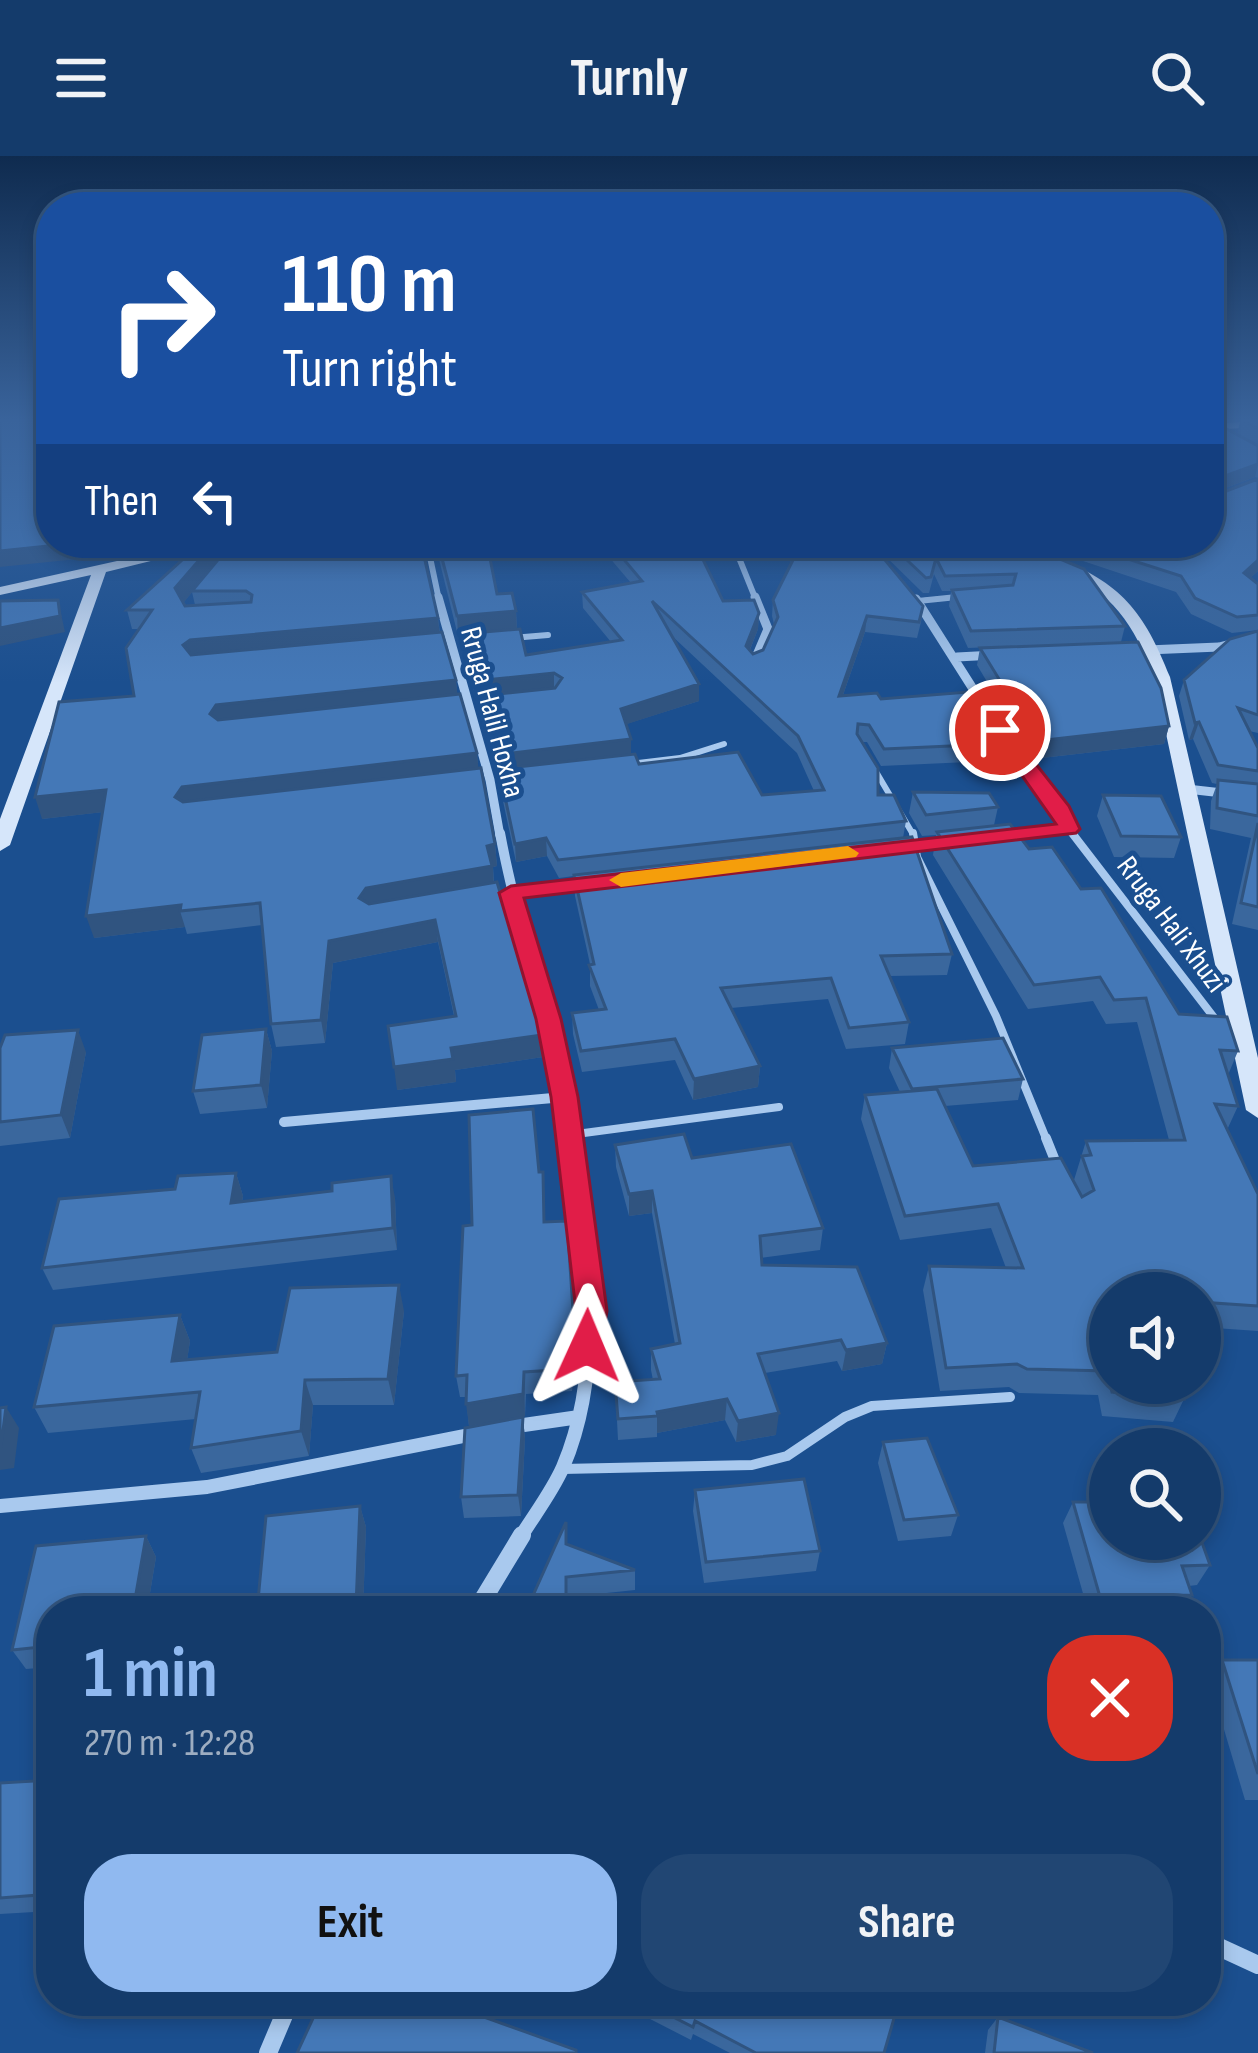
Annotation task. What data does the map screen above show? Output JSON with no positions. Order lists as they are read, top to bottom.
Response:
{
  "streets": {
    "street": ["Rruga Halil Hoxha", "Rruga Hali Xhuzi"]
  },
  "page": {
    "header": "Turnly",
    "turn": ["110 m", "Turn right"],
    "then": "Then",
    "heading": ["1 min", "270 m · 12:28"],
    "buttons": ["Exit", "Share"]
  }
}
